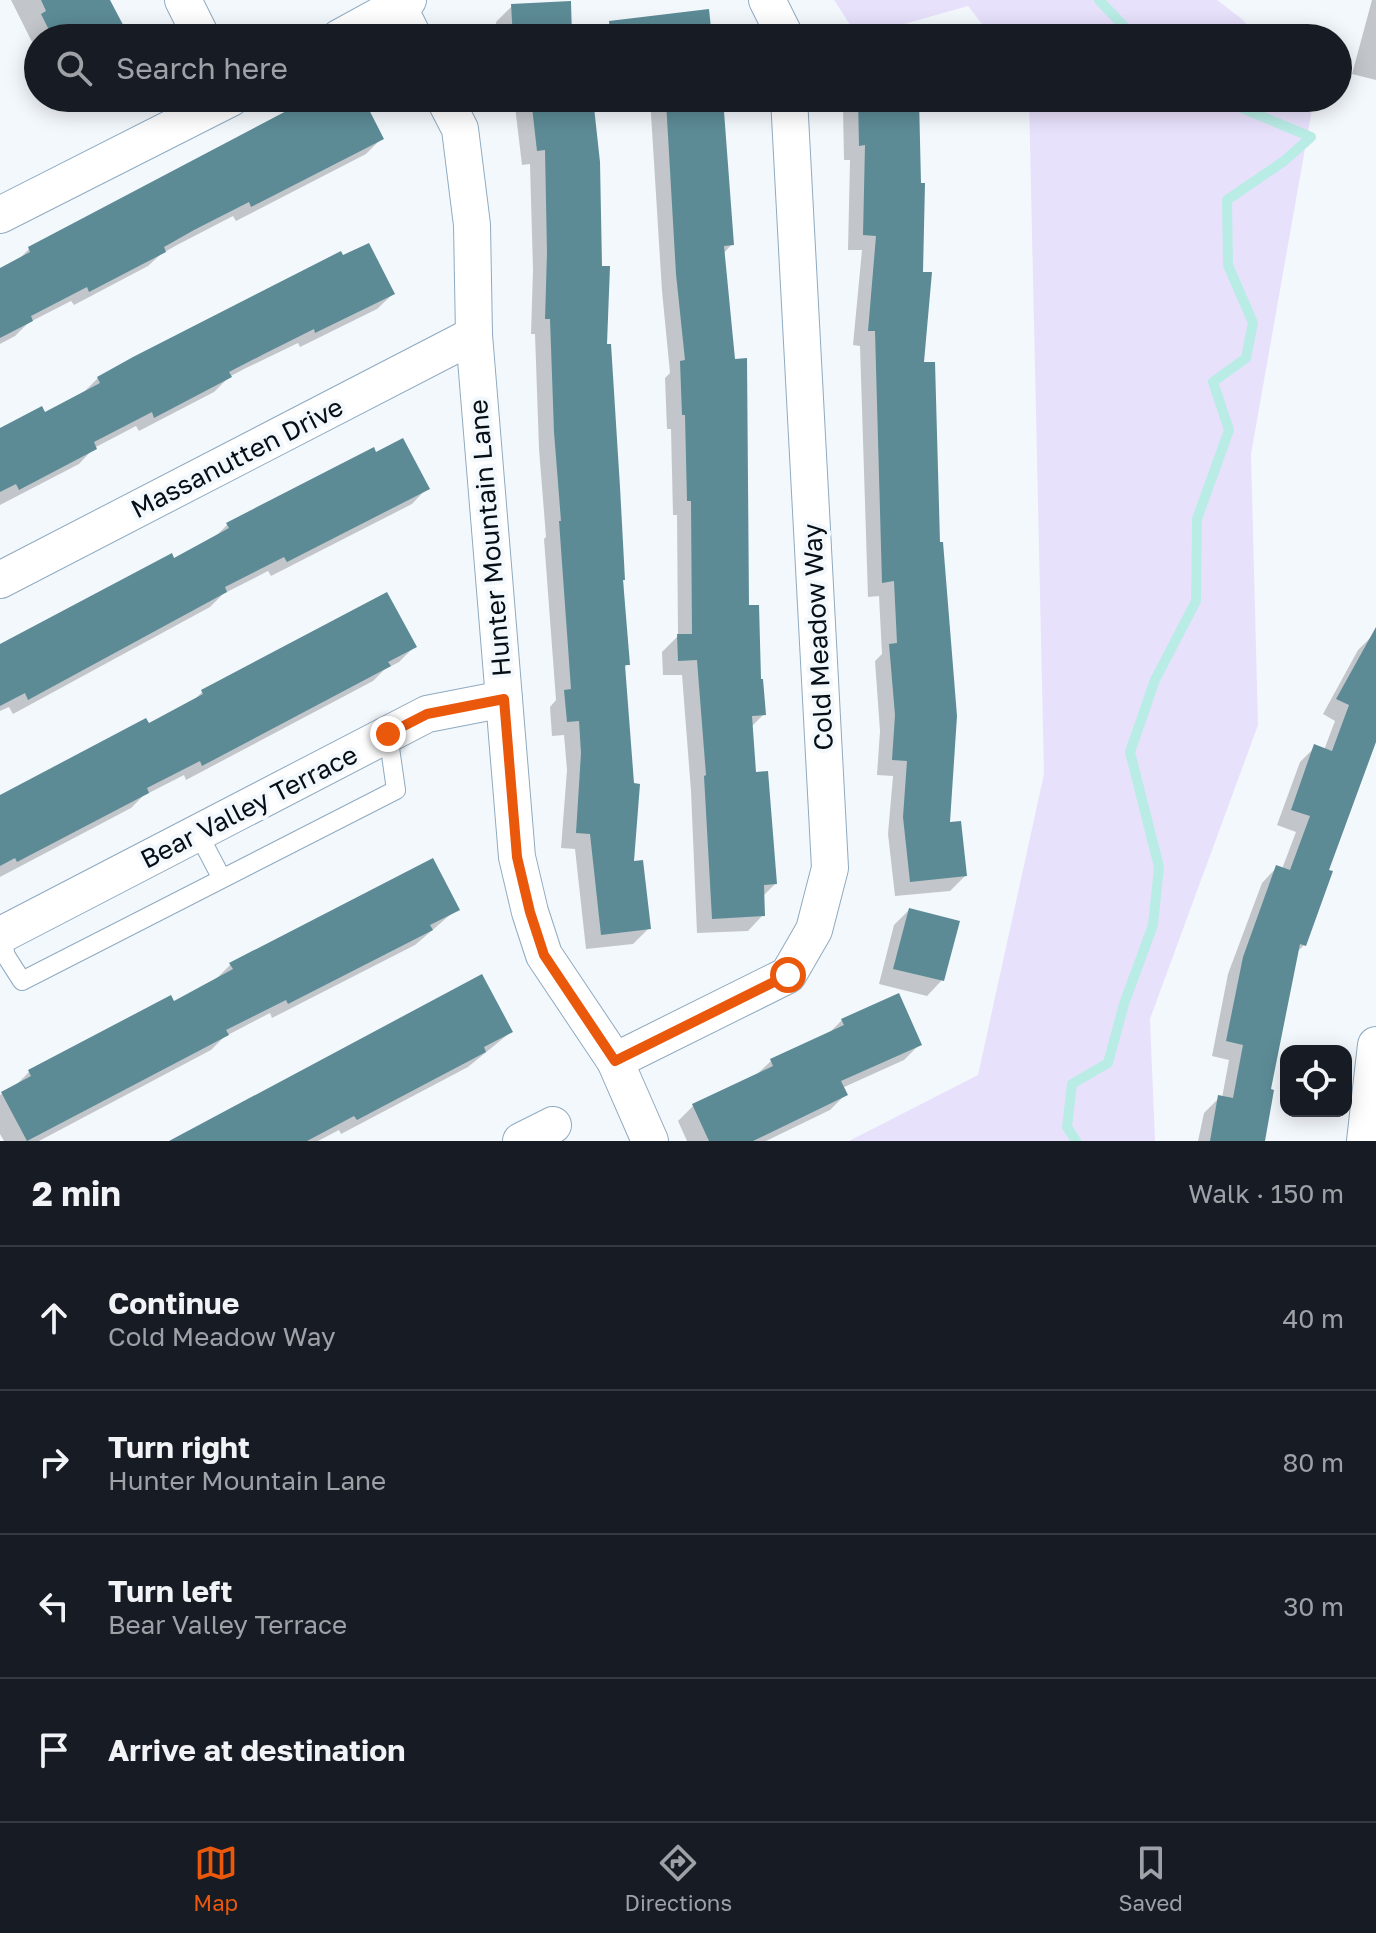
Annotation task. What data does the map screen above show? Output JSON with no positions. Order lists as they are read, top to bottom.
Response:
{
  "streets": {
    "street": [
      "Massanutten Drive",
      "Hunter Mountain Lane",
      "Cold Meadow Way",
      "Bear Valley Terrace"
    ]
  },
  "crossings": [
    ["Massanutten Drive", "Hunter Mountain Lane"],
    ["Hunter Mountain Lane", "Cold Meadow Way"],
    ["Hunter Mountain Lane", "Bear Valley Terrace"]
  ],
  "page": {
    "search": "Search here",
    "heading": ["2 min", "Walk · 150 m"],
    "list": [
      ["Continue", "Cold Meadow Way", "40 m"],
      ["Turn right", "Hunter Mountain Lane", "80 m"],
      ["Turn left", "Bear Valley Terrace", "30 m"],
      "Arrive at destination"
    ],
    "nav": ["Map", "Directions", "Saved"]
  }
}
